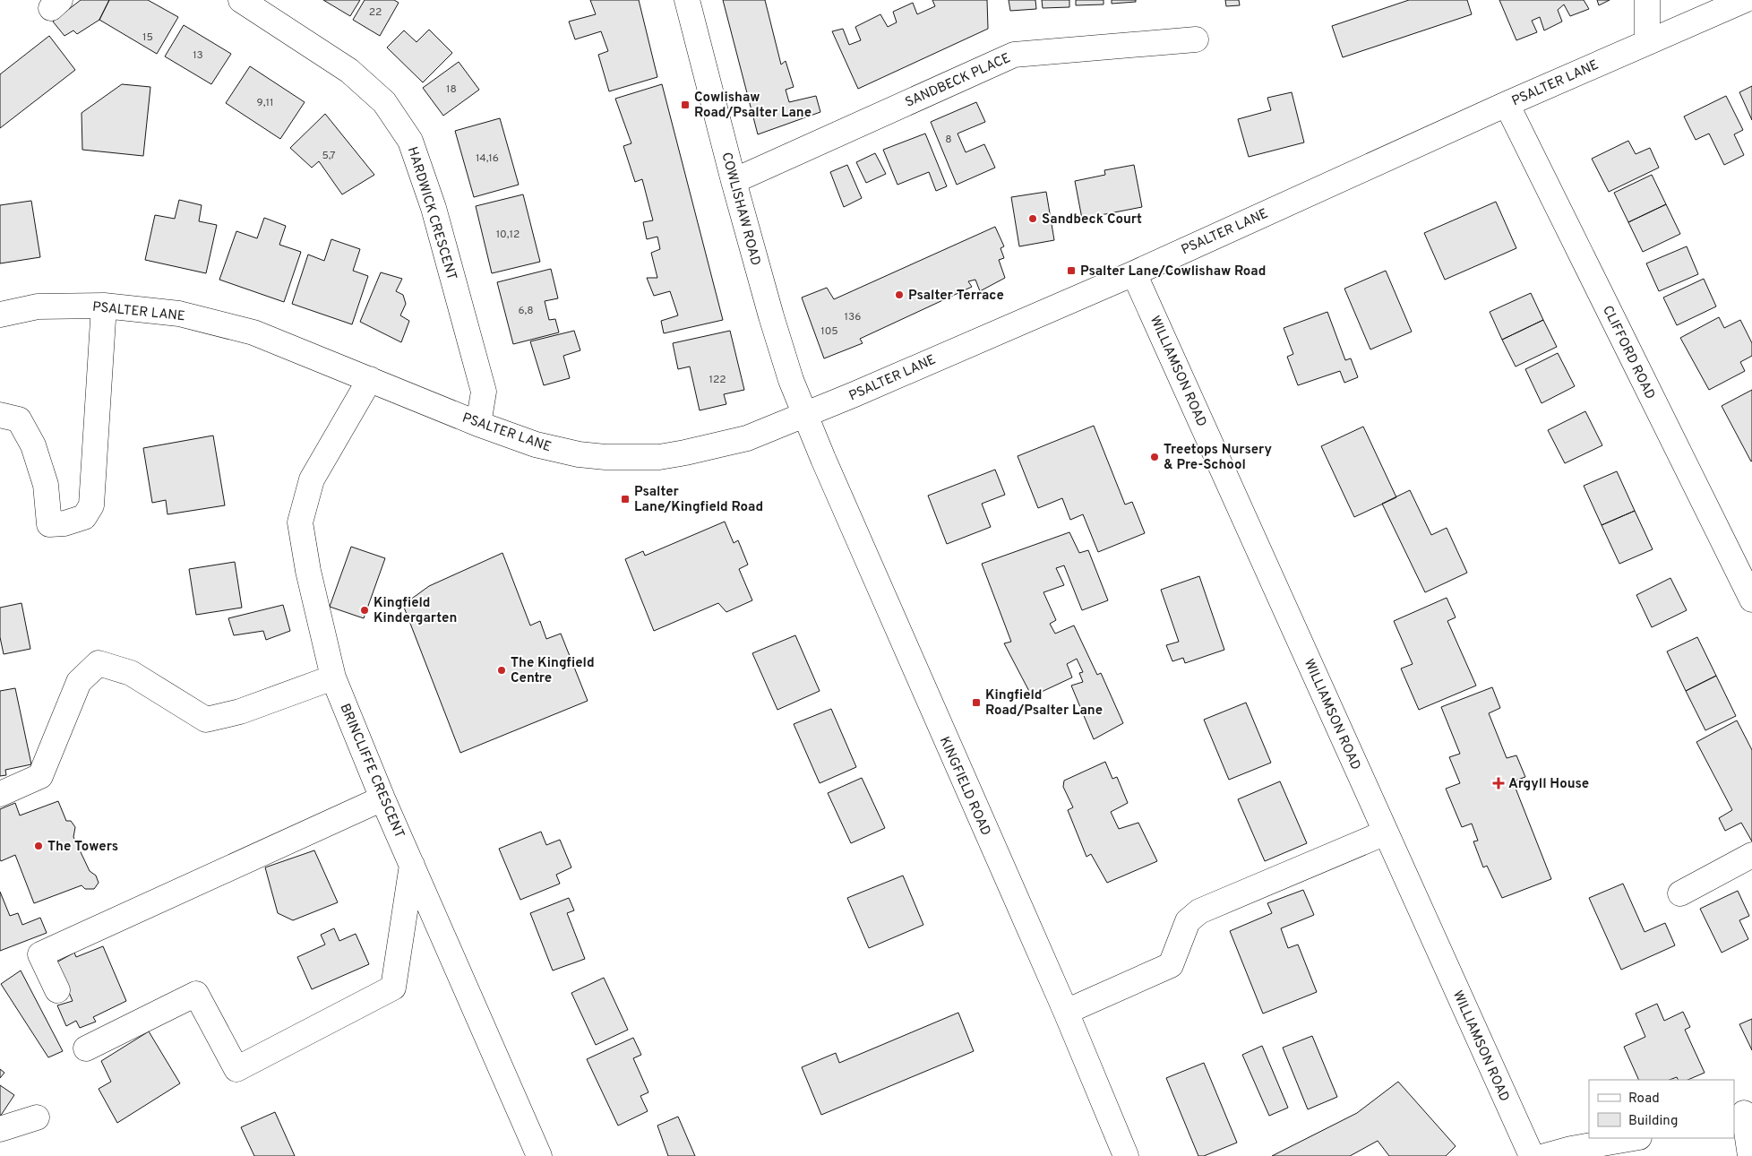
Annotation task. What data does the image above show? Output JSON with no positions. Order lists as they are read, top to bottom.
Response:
{
  "streets": {
    "street": [
      "SANDBECK PLACE",
      "PSALTER LANE",
      "COWLISHAW ROAD",
      "HARDWICK CRESCENT",
      "CLIFFORD ROAD",
      "WILLIAMSON ROAD",
      "BRINCLIFFE CRESCENT",
      "KINGFIELD ROAD"
    ]
  },
  "crossings": [
    ["SANDBECK PLACE", "COWLISHAW ROAD"],
    ["PSALTER LANE", "COWLISHAW ROAD"],
    ["PSALTER LANE", "HARDWICK CRESCENT"],
    ["PSALTER LANE", "CLIFFORD ROAD"],
    ["PSALTER LANE", "WILLIAMSON ROAD"],
    ["PSALTER LANE", "BRINCLIFFE CRESCENT"],
    ["PSALTER LANE", "KINGFIELD ROAD"],
    ["COWLISHAW ROAD", "KINGFIELD ROAD"]
  ],
  "places": {
    "transit": [
      "Cowlishaw Road/Psalter Lane",
      "Psalter Lane/Cowlishaw Road",
      "Psalter Lane/Kingfield Road",
      "Kingfield Road/Psalter Lane"
    ],
    "other": [
      "Sandbeck Court",
      "Psalter Terrace",
      "Treetops Nursery & Pre-School",
      "Kingfield Kindergarten",
      "The Kingfield Centre",
      "The Towers"
    ],
    "health": ["Argyll House"]
  },
  "house_numbers": [
    "22",
    "15",
    "13",
    "18",
    "9,11",
    "8",
    "5,7",
    "14,16",
    "10,12",
    "6,8",
    "136",
    "105",
    "122"
  ],
  "legend": ["Road", "Building"]
}
